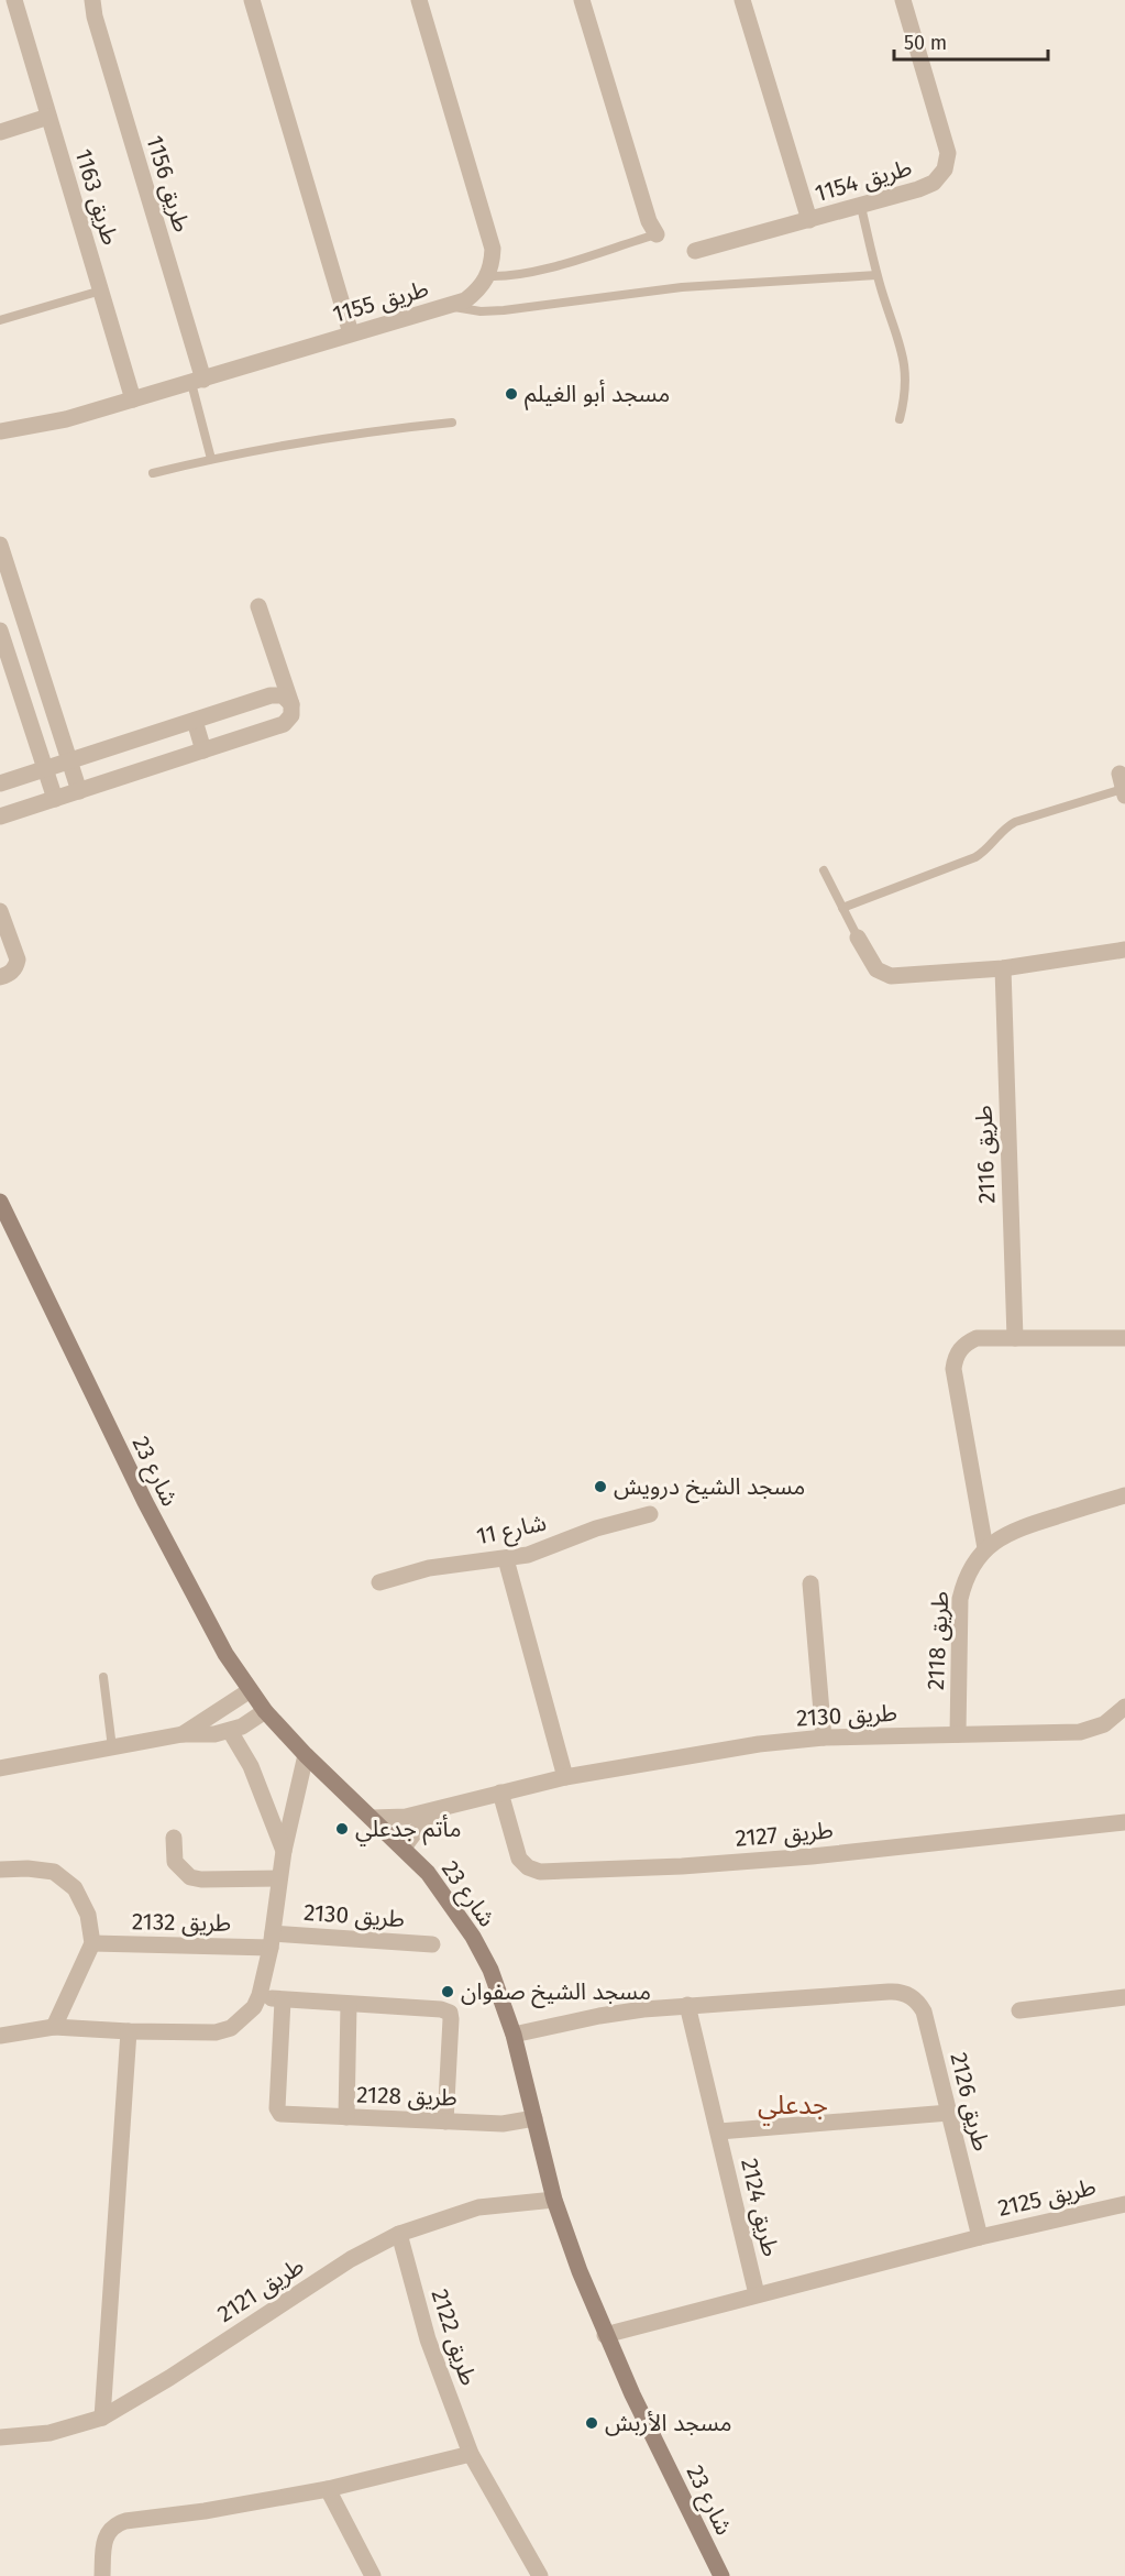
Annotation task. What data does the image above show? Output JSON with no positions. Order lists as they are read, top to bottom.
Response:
{
  "streets": {
    "street": [
      "طريق 1154",
      "طريق 1156",
      "طريق 1163",
      "طريق 1155",
      "طريق 2116",
      "شارع 23",
      "شارع 11",
      "طريق 2118",
      "طريق 2130",
      "طريق 2127",
      "طريق 2132",
      "طريق 2128",
      "طريق 2126",
      "طريق 2125",
      "طريق 2124",
      "طريق 2121",
      "طريق 2122"
    ]
  },
  "crossings": [
    ["طريق 1156", "طريق 1155"],
    ["طريق 1163", "طريق 1155"],
    ["شارع 23", "طريق 2130"],
    ["شارع 23", "طريق 2128"],
    ["شارع 23", "طريق 2126"],
    ["شارع 23", "طريق 2121"],
    ["طريق 2118", "طريق 2130"],
    ["طريق 2130", "طريق 2127"],
    ["طريق 2130", "طريق 2132"],
    ["طريق 2126", "طريق 2125"],
    ["طريق 2126", "طريق 2124"],
    ["طريق 2121", "طريق 2122"]
  ],
  "districts": ["جدعلي"],
  "places": [
    "مسجد أبو الغيلم",
    "مسجد الشيخ درويش",
    "مأتم جدعلي",
    "مسجد الشيخ صفوان",
    "مسجد الأربش"
  ],
  "scale_bar": "50 m"
}
